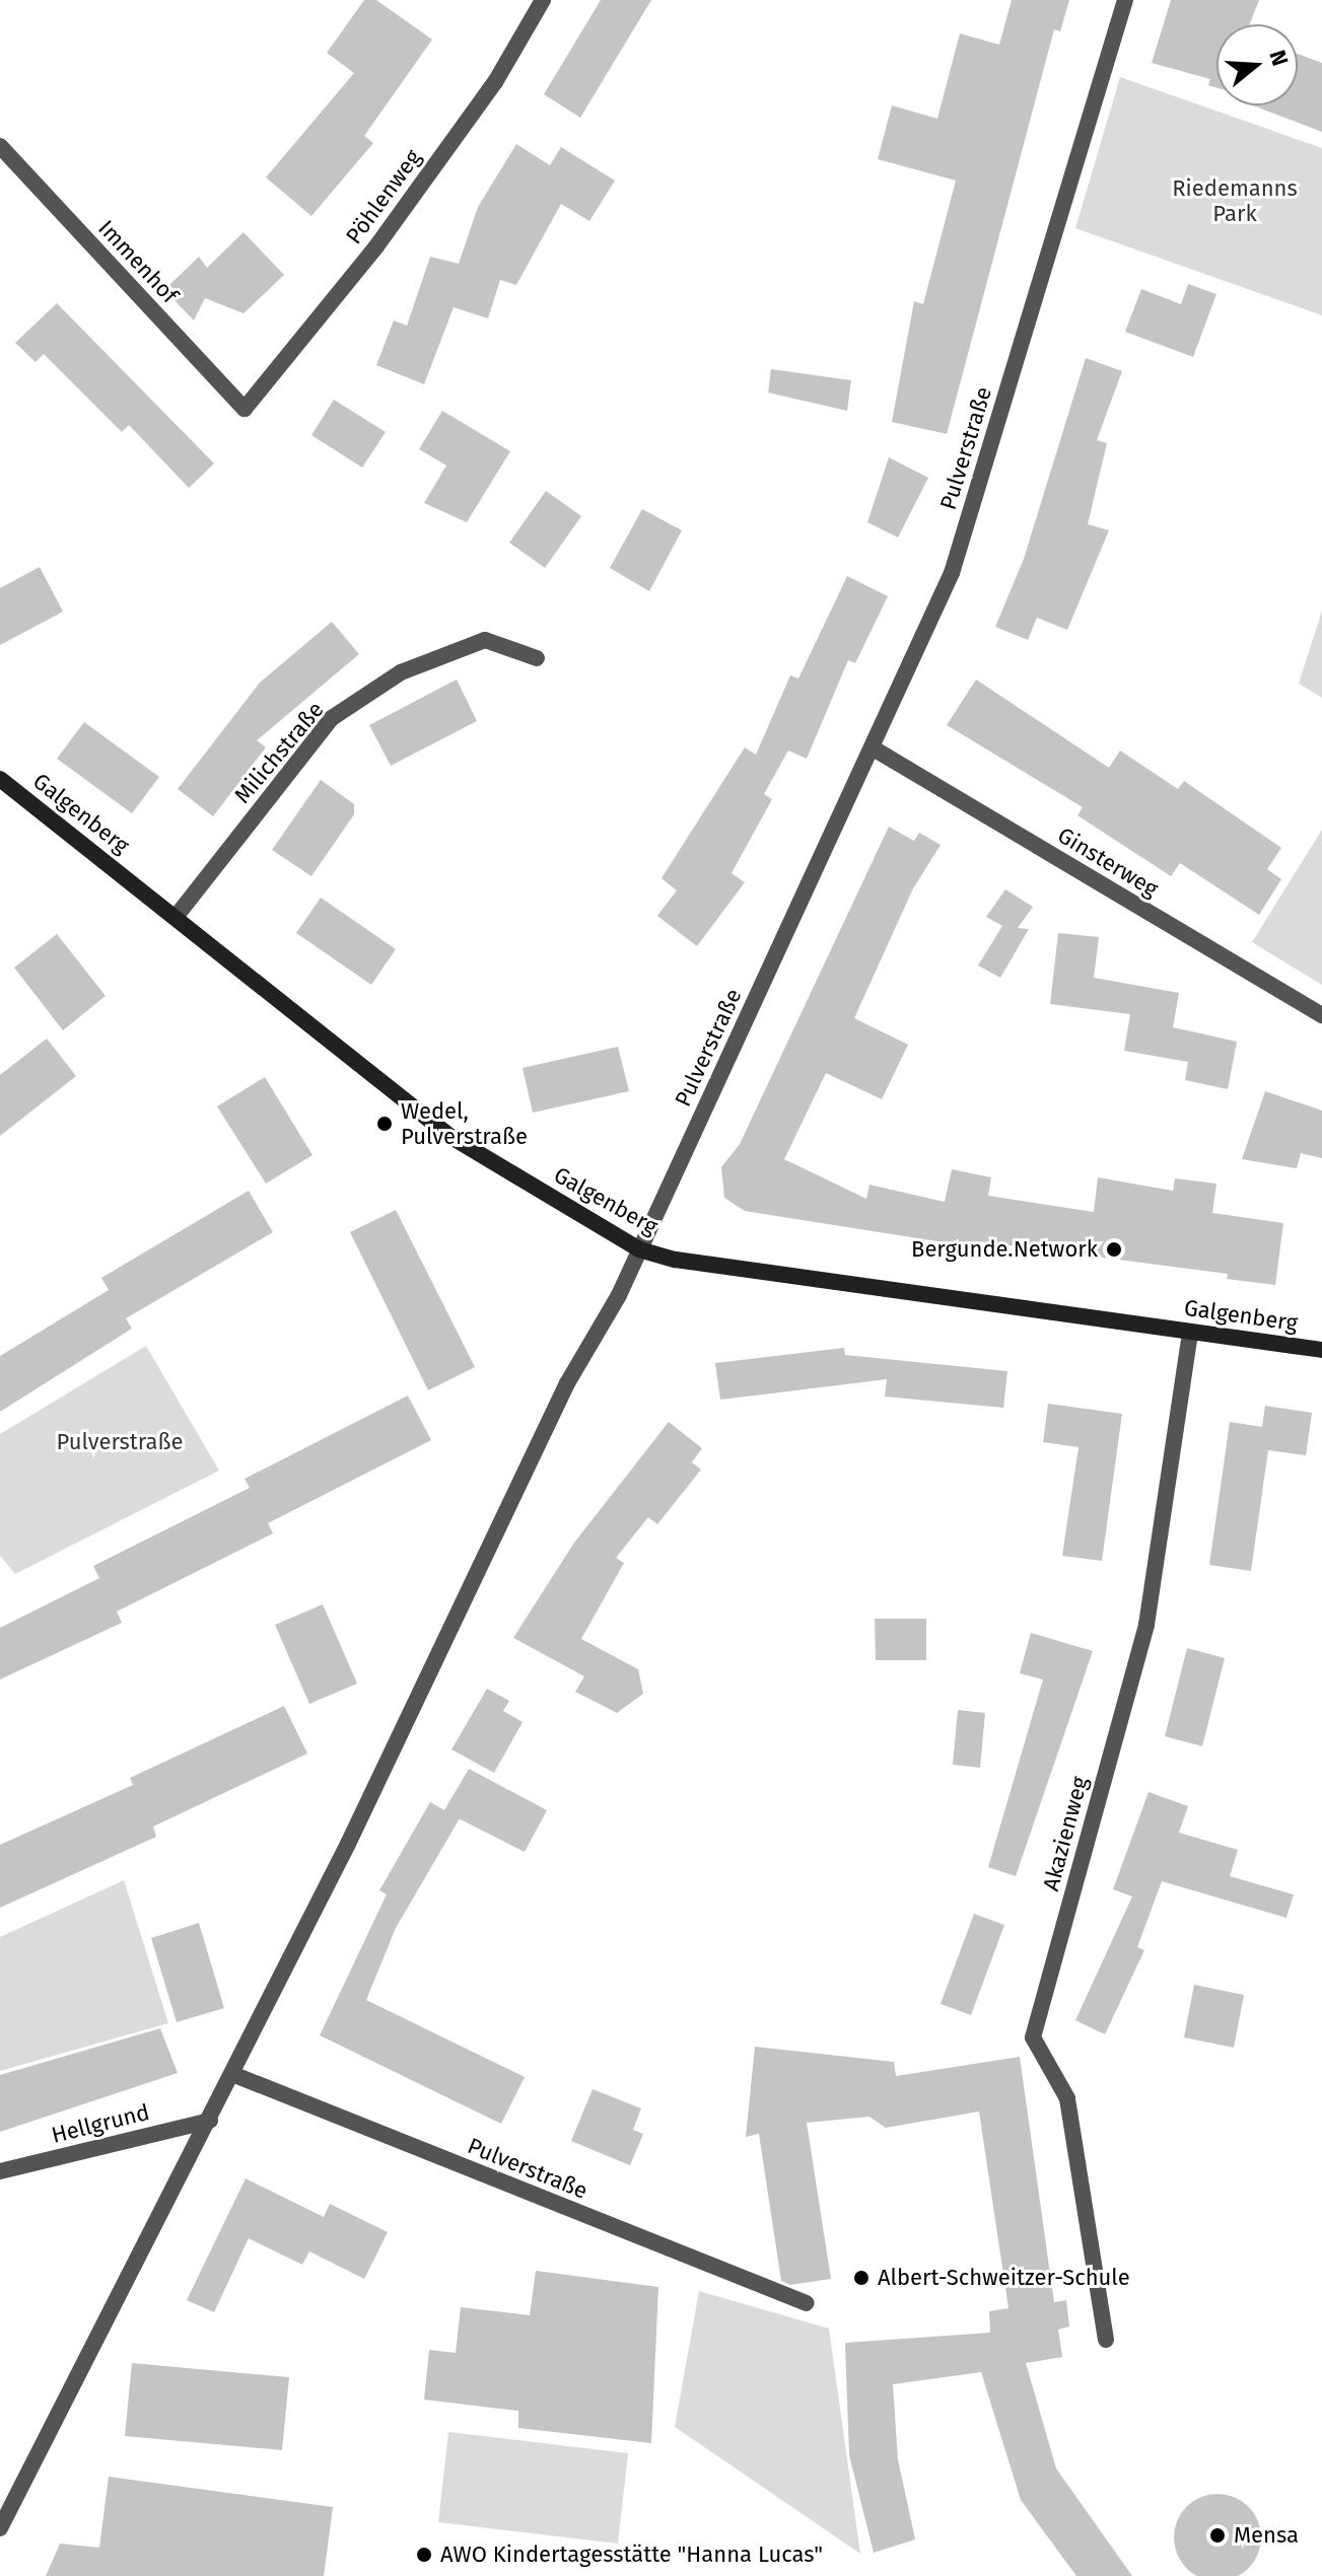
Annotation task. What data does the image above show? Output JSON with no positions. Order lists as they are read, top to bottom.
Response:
{
  "streets": {
    "street": [
      "Pöhlenweg",
      "Immenhof",
      "Pulverstraße",
      "Milichstraße",
      "Galgenberg",
      "Ginsterweg",
      "Akazienweg",
      "Hellgrund"
    ]
  },
  "crossings": [
    ["Pöhlenweg", "Immenhof"],
    ["Pulverstraße", "Galgenberg"],
    ["Pulverstraße", "Ginsterweg"],
    ["Pulverstraße", "Hellgrund"],
    ["Milichstraße", "Galgenberg"],
    ["Galgenberg", "Akazienweg"]
  ],
  "parks": ["Riedemanns Park", "Pulverstraße"],
  "places": [
    "Wedel, Pulverstraße",
    "Bergunde.Network",
    "Albert-Schweitzer-Schule",
    "Mensa",
    "AWO Kindertagesstätte \"Hanna Lucas\""
  ],
  "north": "right"
}
